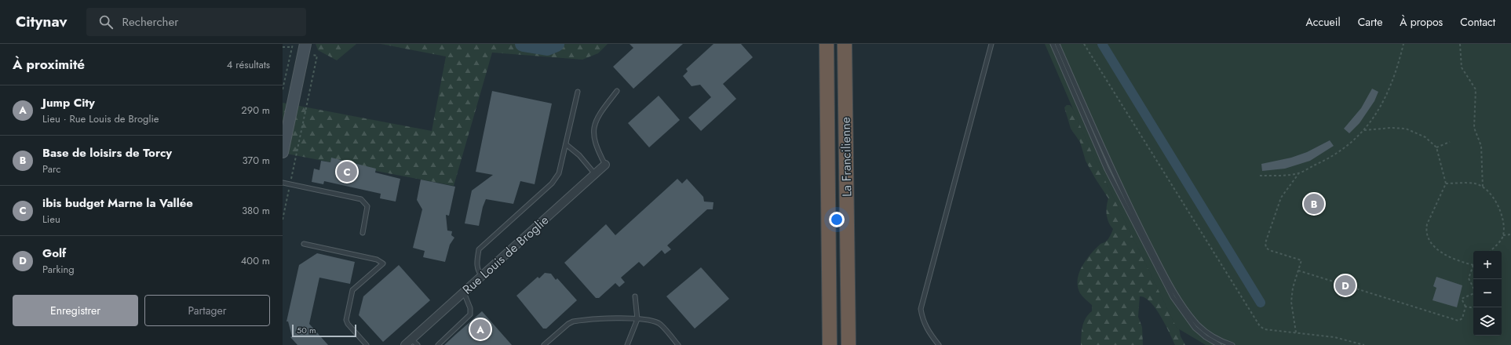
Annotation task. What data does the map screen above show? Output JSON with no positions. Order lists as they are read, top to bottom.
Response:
{
  "streets": {
    "highway": ["La Francilienne"],
    "street": ["Rue Louis de Broglie"]
  },
  "scale_bar": "50 m",
  "page": {
    "header": "Citynav",
    "search": "Rechercher",
    "nav": [
      "Accueil",
      "Carte",
      "À propos",
      "Contact"
    ],
    "heading": ["À proximité", "4 résultats"],
    "list": [
      {
        "mark": "A",
        "name": "Jump City",
        "note": "Lieu · Rue Louis de Broglie",
        "value": "290 m"
      },
      {
        "mark": "B",
        "name": "Base de loisirs de Torcy",
        "note": "Parc",
        "value": "370 m"
      },
      {
        "mark": "C",
        "name": "ibis budget Marne la Vallée",
        "note": "Lieu",
        "value": "380 m"
      },
      {
        "mark": "D",
        "name": "Golf",
        "note": "Parking",
        "value": "400 m"
      }
    ],
    "pins": [
      "C",
      "B",
      "D",
      "A"
    ],
    "map_buttons": ["+", "−"],
    "buttons": ["Enregistrer", "Partager"],
    "scale": "50 m"
  }
}
